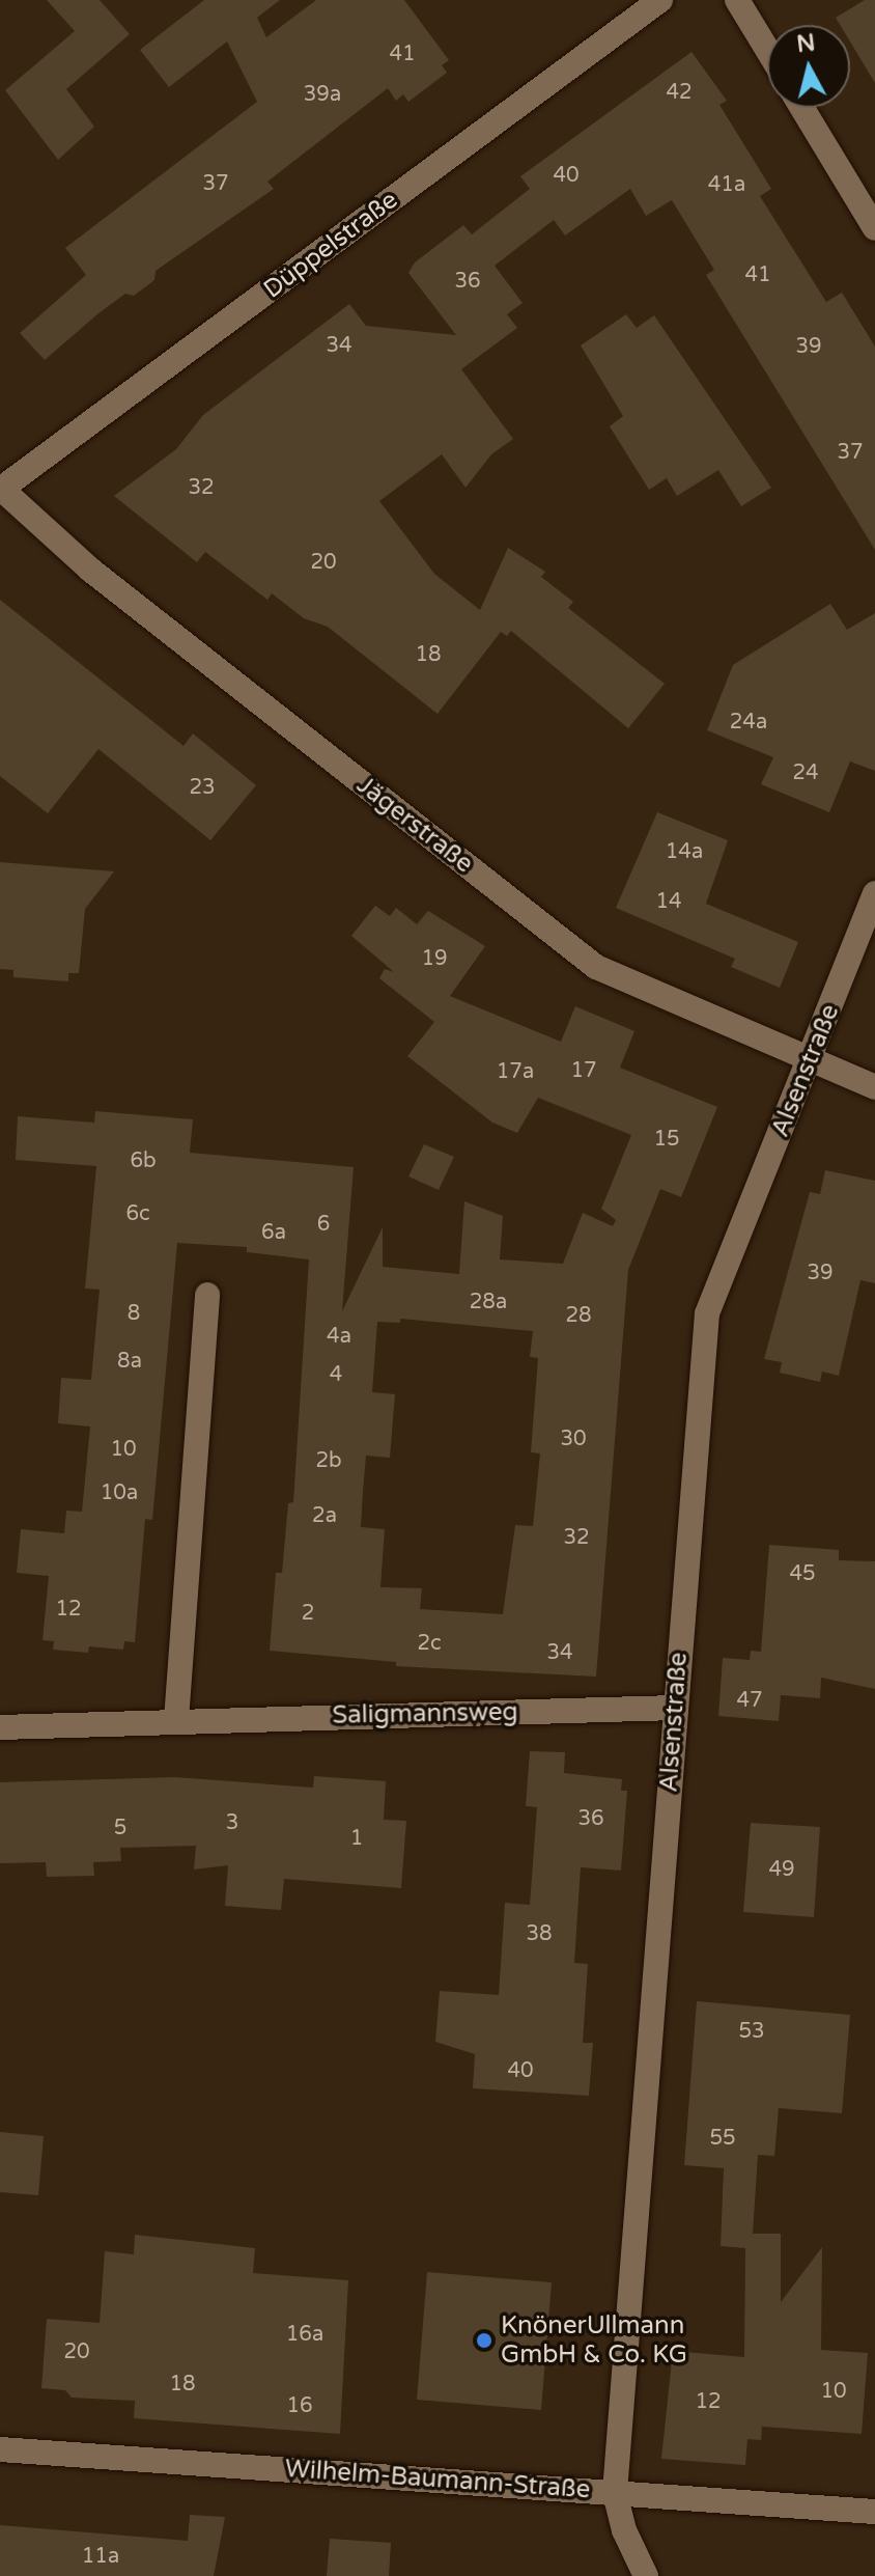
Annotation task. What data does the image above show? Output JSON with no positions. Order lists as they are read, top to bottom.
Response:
{
  "streets": {
    "street": [
      "Düppelstraße",
      "Jägerstraße",
      "Alsenstraße",
      "Saligmannsweg",
      "Wilhelm-Baumann-Straße"
    ]
  },
  "crossings": [
    ["Düppelstraße", "Jägerstraße"],
    ["Jägerstraße", "Alsenstraße"],
    ["Alsenstraße", "Saligmannsweg"],
    ["Alsenstraße", "Wilhelm-Baumann-Straße"]
  ],
  "places": ["KnönerUllmann GmbH & Co. KG"],
  "house_numbers": [
    "41",
    "42",
    "39a",
    "40",
    "37",
    "41a",
    "41",
    "36",
    "34",
    "39",
    "37",
    "32",
    "20",
    "18",
    "24a",
    "24",
    "23",
    "14a",
    "14",
    "19",
    "17",
    "17a",
    "15",
    "6b",
    "6c",
    "6",
    "6a",
    "39",
    "28a",
    "8",
    "28",
    "4a",
    "8a",
    "4",
    "30",
    "10",
    "2b",
    "10a",
    "2a",
    "32",
    "45",
    "12",
    "2",
    "2c",
    "34",
    "47",
    "36",
    "3",
    "5",
    "1",
    "49",
    "38",
    "53",
    "40",
    "55",
    "16a",
    "20",
    "18",
    "10",
    "12",
    "16",
    "11a"
  ],
  "north": "top"
}
